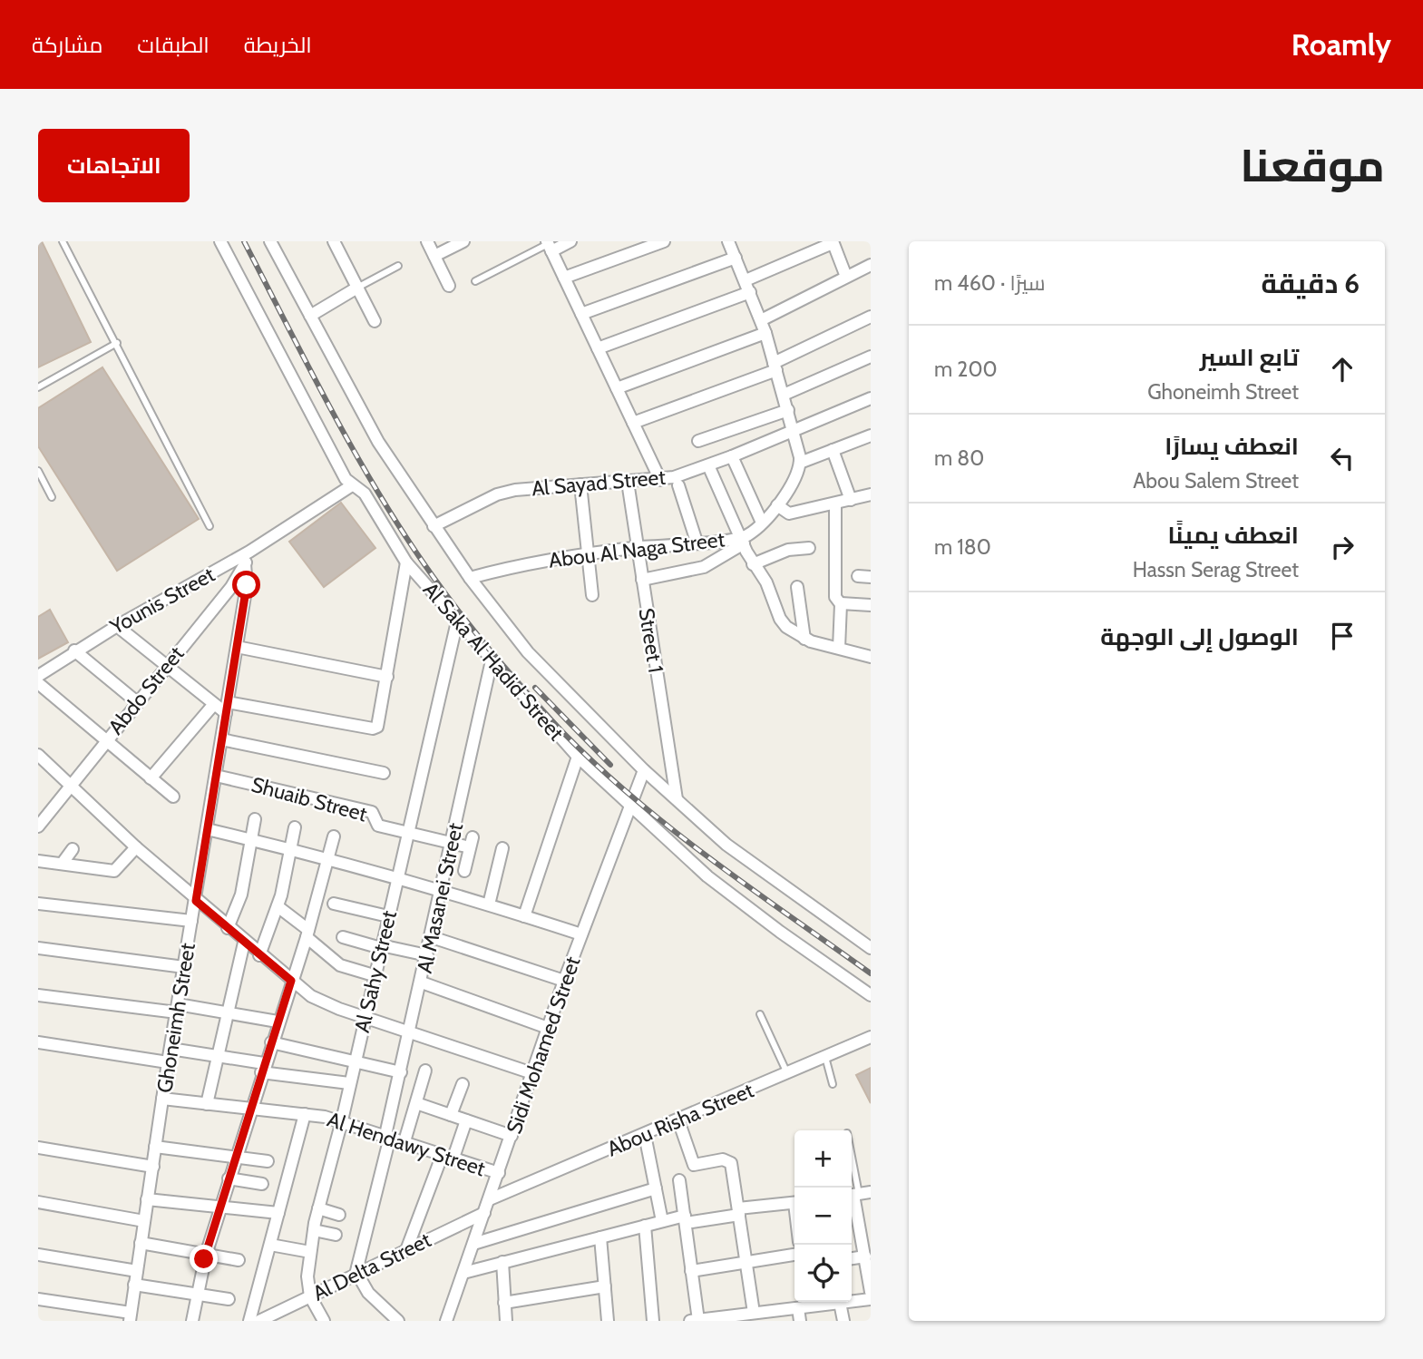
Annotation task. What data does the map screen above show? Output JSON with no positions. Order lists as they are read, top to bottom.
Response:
{
  "streets": {
    "street": [
      "Al Sayad Street",
      "Abou Al Naga Street",
      "Younis Street",
      "Street 1",
      "Al Saka Al Hadid Street",
      "Abdo Street",
      "Shuaib Street",
      "Al Masanei Street",
      "Al Sahy Street",
      "Ghoneimh Street",
      "Sidi Mohamed Street",
      "Abou Risha Street",
      "Al Hendawy Street",
      "Al Delta Street"
    ]
  },
  "crossings": [
    ["Al Sayad Street", "Street 1"],
    ["Al Sayad Street", "Al Saka Al Hadid Street"],
    ["Abou Al Naga Street", "Street 1"],
    ["Abou Al Naga Street", "Al Saka Al Hadid Street"],
    ["Younis Street", "Al Saka Al Hadid Street"],
    ["Younis Street", "Abdo Street"],
    ["Street 1", "Al Saka Al Hadid Street"],
    ["Al Saka Al Hadid Street", "Al Masanei Street"],
    ["Al Saka Al Hadid Street", "Al Sahy Street"],
    ["Al Saka Al Hadid Street", "Sidi Mohamed Street"],
    ["Abdo Street", "Ghoneimh Street"],
    ["Shuaib Street", "Al Masanei Street"],
    ["Shuaib Street", "Al Sahy Street"],
    ["Shuaib Street", "Ghoneimh Street"],
    ["Al Masanei Street", "Al Hendawy Street"],
    ["Al Masanei Street", "Al Delta Street"],
    ["Al Sahy Street", "Al Hendawy Street"],
    ["Al Sahy Street", "Al Delta Street"],
    ["Ghoneimh Street", "Al Hendawy Street"],
    ["Sidi Mohamed Street", "Abou Risha Street"],
    ["Sidi Mohamed Street", "Al Hendawy Street"],
    ["Sidi Mohamed Street", "Al Delta Street"]
  ],
  "page": {
    "header": "Roamly",
    "nav": ["الخريطة", "الطبقات", "مشاركة"],
    "title": "موقعنا",
    "buttons": "الاتجاهات",
    "heading": ["6 دقيقة", "سيرًا · 460 m"],
    "list": [
      ["تابع السير", "Ghoneimh Street", "200 m"],
      ["انعطف يسارًا", "Abou Salem Street", "80 m"],
      ["انعطف يمينًا", "Hassn Serag Street", "180 m"],
      "الوصول إلى الوجهة"
    ],
    "map_buttons": ["+", "−"]
  }
}
